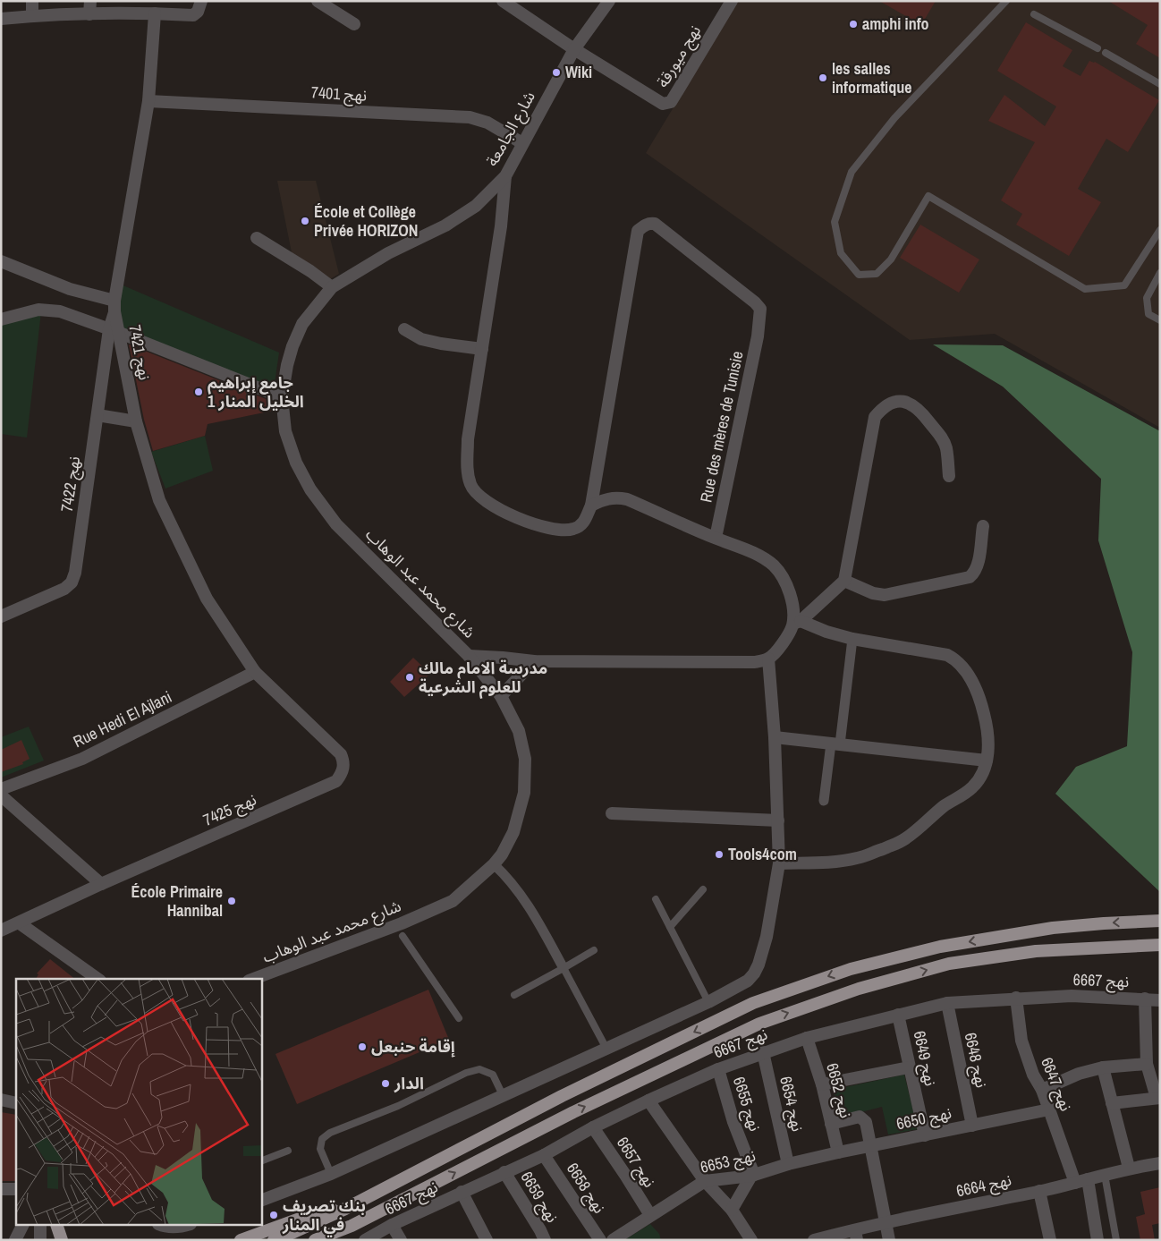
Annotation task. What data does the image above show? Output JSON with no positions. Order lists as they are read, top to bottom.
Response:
{
  "streets": {
    "street": [
      "نهج ميورقة",
      "نهج 7401",
      "شارع الجامعة",
      "نهج 7421",
      "Rue des mères de Tunisie",
      "نهج 7422",
      "شارع محمد عبد الوهاب",
      "Rue Hedi El Ajlani",
      "نهج 7425",
      "نهج 6667",
      "نهج 6649",
      "نهج 6648",
      "نهج 6647",
      "نهج 6652",
      "نهج 6655",
      "نهج 6654",
      "نهج 6650",
      "نهج 6653",
      "نهج 6657",
      "نهج 6664",
      "نهج 6658",
      "نهج 6659"
    ]
  },
  "crossings": [
    ["نهج ميورقة", "شارع الجامعة"],
    ["نهج 7401", "شارع الجامعة"],
    ["شارع الجامعة", "شارع محمد عبد الوهاب"],
    ["نهج 7421", "نهج 7422"],
    ["نهج 7421", "Rue Hedi El Ajlani"],
    ["نهج 7421", "نهج 7425"],
    ["Rue Hedi El Ajlani", "نهج 7425"],
    ["نهج 6667", "نهج 6649"],
    ["نهج 6667", "نهج 6648"],
    ["نهج 6667", "نهج 6647"],
    ["نهج 6667", "نهج 6652"],
    ["نهج 6667", "نهج 6655"],
    ["نهج 6667", "نهج 6654"],
    ["نهج 6667", "نهج 6657"],
    ["نهج 6667", "نهج 6658"],
    ["نهج 6667", "نهج 6659"],
    ["نهج 6649", "نهج 6650"],
    ["نهج 6648", "نهج 6650"],
    ["نهج 6647", "نهج 6650"],
    ["نهج 6647", "نهج 6664"],
    ["نهج 6652", "نهج 6650"],
    ["نهج 6652", "نهج 6653"],
    ["نهج 6655", "نهج 6653"],
    ["نهج 6654", "نهج 6653"],
    ["نهج 6650", "نهج 6653"],
    ["نهج 6653", "نهج 6657"]
  ],
  "places": [
    "amphi info",
    "Wiki",
    "les salles informatique",
    "École et Collège Privée HORIZON",
    "جامع إبراهيم الخليل المنار 1",
    "مدرسة الامام مالك للعلوم الشرعية",
    "Tools4com",
    "École Primaire Hannibal",
    "إقامة حنبعل",
    "الدار",
    "بنك تصريف في المنار"
  ]
}
